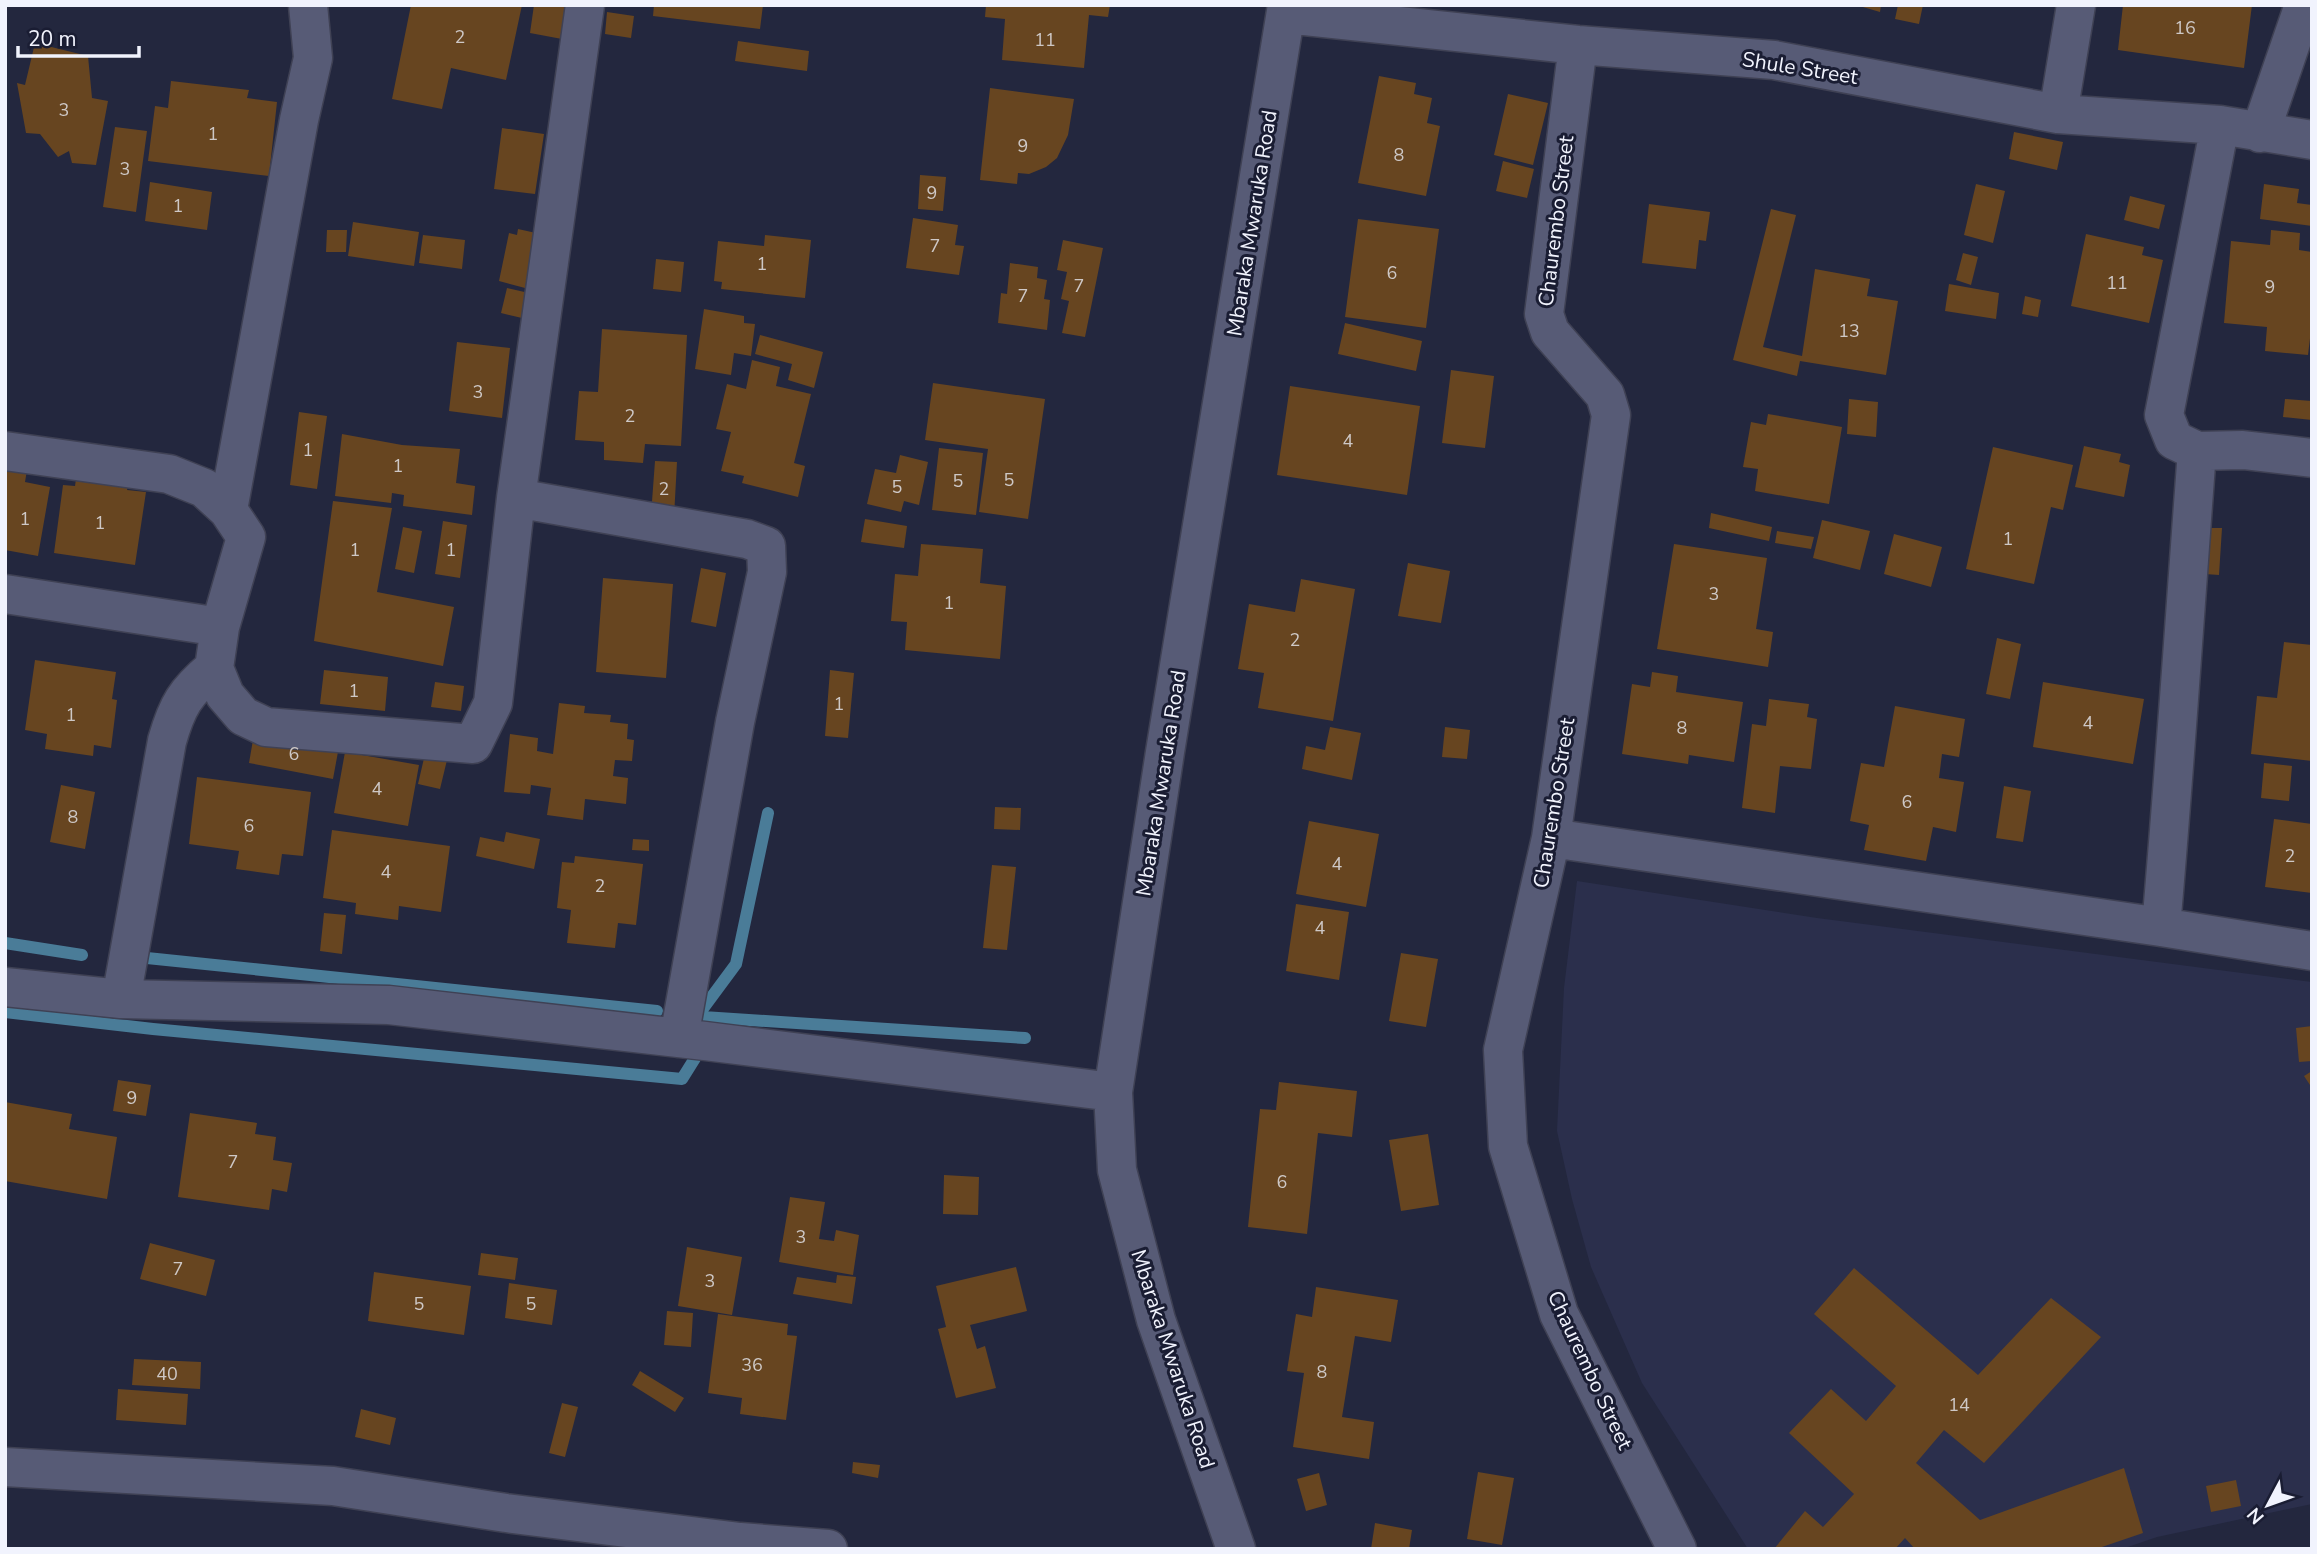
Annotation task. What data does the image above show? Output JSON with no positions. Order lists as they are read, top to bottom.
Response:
{
  "streets": {
    "street": ["Shule Street", "Chaurembo Street", "Mbaraka Mwaruka Road"]
  },
  "crossings": [
    ["Shule Street", "Chaurembo Street"],
    ["Shule Street", "Mbaraka Mwaruka Road"]
  ],
  "house_numbers": [
    "16",
    "2",
    "11",
    "3",
    "1",
    "9",
    "8",
    "3",
    "9",
    "1",
    "7",
    "1",
    "6",
    "11",
    "7",
    "9",
    "7",
    "13",
    "3",
    "2",
    "4",
    "1",
    "1",
    "5",
    "5",
    "5",
    "2",
    "1",
    "1",
    "1",
    "1",
    "1",
    "3",
    "1",
    "2",
    "1",
    "1",
    "1",
    "4",
    "8",
    "6",
    "4",
    "6",
    "8",
    "6",
    "2",
    "4",
    "4",
    "2",
    "4",
    "9",
    "7",
    "6",
    "3",
    "7",
    "3",
    "5",
    "5",
    "36",
    "8",
    "40",
    "14"
  ],
  "scale_bar": "20 m",
  "north": "bottom left"
}
